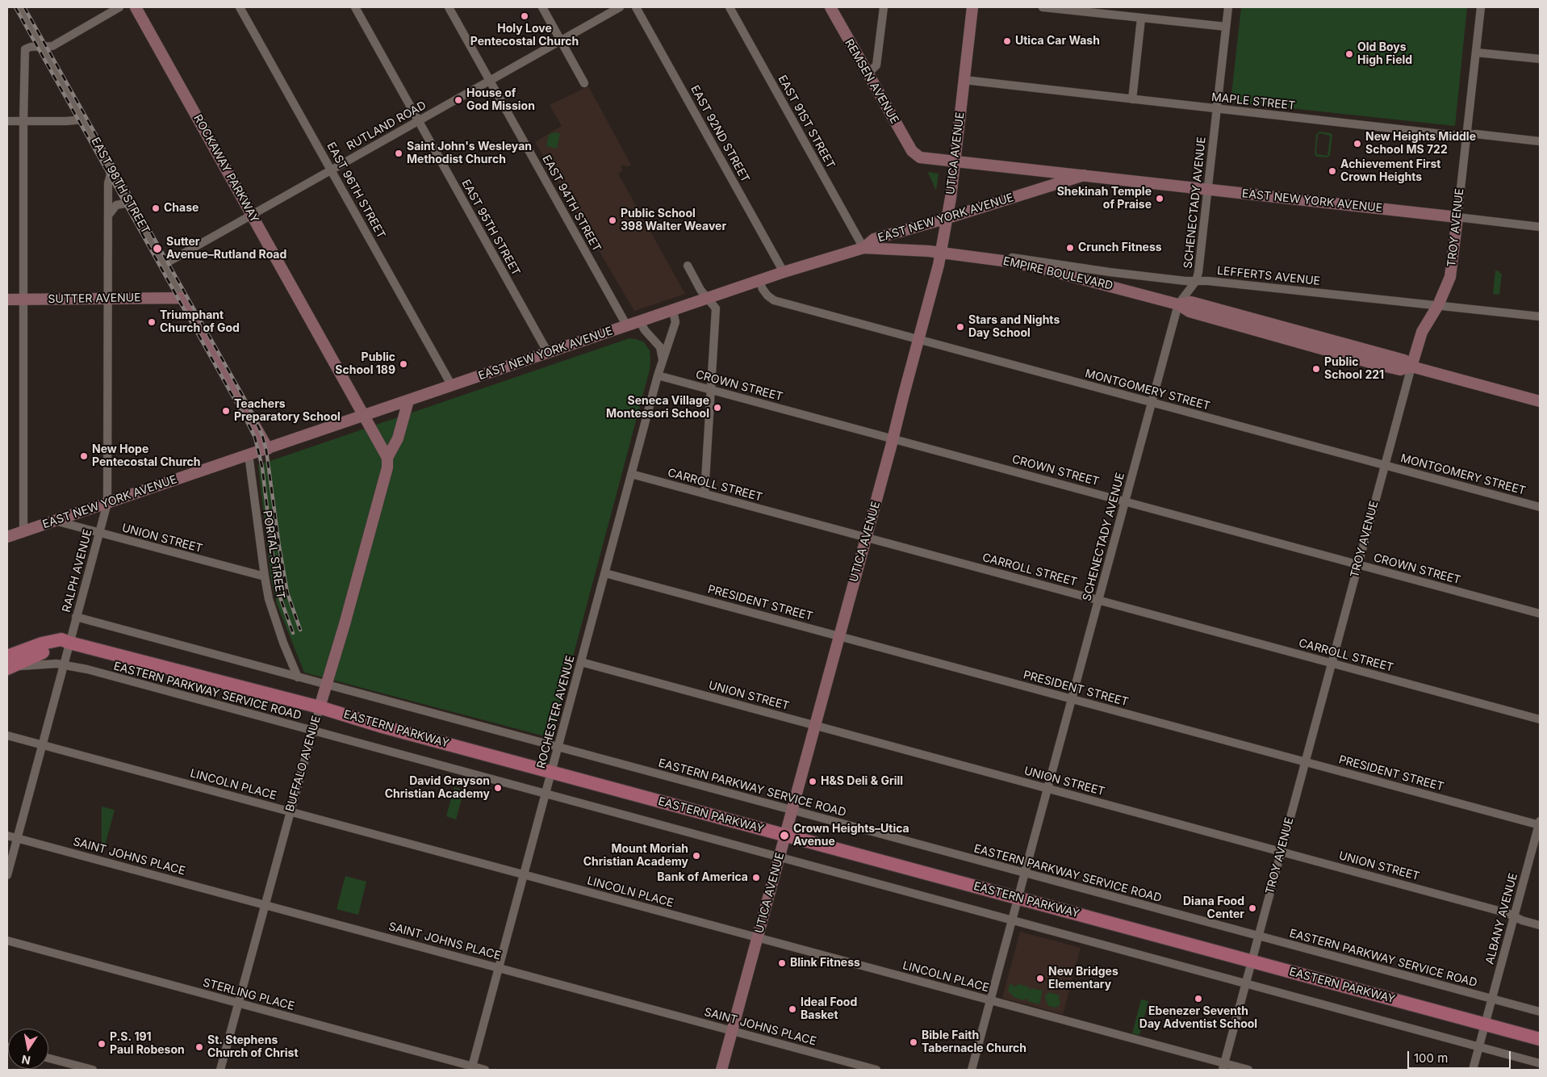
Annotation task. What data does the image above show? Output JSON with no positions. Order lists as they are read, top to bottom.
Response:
{
  "streets": {
    "main road": [
      "REMSEN AVENUE",
      "UTICA AVENUE",
      "ROCKAWAY PARKWAY",
      "EAST 98TH STREET",
      "EAST NEW YORK AVENUE",
      "TROY AVENUE",
      "EMPIRE BOULEVARD",
      "SUTTER AVENUE",
      "EASTERN PARKWAY",
      "BUFFALO AVENUE"
    ],
    "street": [
      "MAPLE STREET",
      "EAST 91ST STREET",
      "RUTLAND ROAD",
      "EAST 92ND STREET",
      "EAST 96TH STREET",
      "SCHENECTADY AVENUE",
      "EAST 94TH STREET",
      "EAST 95TH STREET",
      "LEFFERTS AVENUE",
      "CROWN STREET",
      "MONTGOMERY STREET",
      "CARROLL STREET",
      "UNION STREET",
      "PORTAL STREET",
      "RALPH AVENUE",
      "PRESIDENT STREET",
      "EASTERN PARKWAY SERVICE ROAD",
      "ROCHESTER AVENUE",
      "LINCOLN PLACE",
      "SAINT JOHNS PLACE",
      "ALBANY AVENUE",
      "STERLING PLACE"
    ]
  },
  "crossings": [
    ["REMSEN AVENUE", "EAST NEW YORK AVENUE"],
    ["MAPLE STREET", "UTICA AVENUE"],
    ["MAPLE STREET", "SCHENECTADY AVENUE"],
    ["MAPLE STREET", "TROY AVENUE"],
    ["EAST 91ST STREET", "EAST NEW YORK AVENUE"],
    ["EAST 91ST STREET", "EMPIRE BOULEVARD"],
    ["RUTLAND ROAD", "ROCKAWAY PARKWAY"],
    ["RUTLAND ROAD", "EAST 98TH STREET"],
    ["RUTLAND ROAD", "EAST 96TH STREET"],
    ["RUTLAND ROAD", "EAST 94TH STREET"],
    ["RUTLAND ROAD", "EAST 95TH STREET"],
    ["EAST 92ND STREET", "EAST NEW YORK AVENUE"],
    ["UTICA AVENUE", "EAST NEW YORK AVENUE"],
    ["UTICA AVENUE", "EMPIRE BOULEVARD"],
    ["UTICA AVENUE", "CROWN STREET"],
    ["UTICA AVENUE", "MONTGOMERY STREET"],
    ["UTICA AVENUE", "CARROLL STREET"],
    ["UTICA AVENUE", "UNION STREET"],
    ["UTICA AVENUE", "PRESIDENT STREET"],
    ["UTICA AVENUE", "EASTERN PARKWAY SERVICE ROAD"],
    ["UTICA AVENUE", "EASTERN PARKWAY"],
    ["UTICA AVENUE", "LINCOLN PLACE"],
    ["UTICA AVENUE", "SAINT JOHNS PLACE"],
    ["ROCKAWAY PARKWAY", "EAST NEW YORK AVENUE"],
    ["EAST 98TH STREET", "EAST NEW YORK AVENUE"],
    ["EAST 98TH STREET", "SUTTER AVENUE"],
    ["EAST 98TH STREET", "RALPH AVENUE"],
    ["EAST 96TH STREET", "EAST NEW YORK AVENUE"],
    ["EAST NEW YORK AVENUE", "SCHENECTADY AVENUE"],
    ["EAST NEW YORK AVENUE", "EAST 94TH STREET"],
    ["EAST NEW YORK AVENUE", "EAST 95TH STREET"],
    ["EAST NEW YORK AVENUE", "TROY AVENUE"],
    ["EAST NEW YORK AVENUE", "EMPIRE BOULEVARD"],
    ["EAST NEW YORK AVENUE", "MONTGOMERY STREET"],
    ["EAST NEW YORK AVENUE", "UNION STREET"],
    ["EAST NEW YORK AVENUE", "PORTAL STREET"],
    ["EAST NEW YORK AVENUE", "RALPH AVENUE"],
    ["EAST NEW YORK AVENUE", "ROCHESTER AVENUE"],
    ["EAST NEW YORK AVENUE", "BUFFALO AVENUE"],
    ["SCHENECTADY AVENUE", "EMPIRE BOULEVARD"],
    ["SCHENECTADY AVENUE", "LEFFERTS AVENUE"],
    ["SCHENECTADY AVENUE", "CROWN STREET"],
    ["SCHENECTADY AVENUE", "MONTGOMERY STREET"],
    ["SCHENECTADY AVENUE", "CARROLL STREET"],
    ["SCHENECTADY AVENUE", "UNION STREET"],
    ["SCHENECTADY AVENUE", "PRESIDENT STREET"],
    ["SCHENECTADY AVENUE", "EASTERN PARKWAY SERVICE ROAD"],
    ["SCHENECTADY AVENUE", "EASTERN PARKWAY"],
    ["SCHENECTADY AVENUE", "LINCOLN PLACE"],
    ["TROY AVENUE", "EMPIRE BOULEVARD"],
    ["TROY AVENUE", "LEFFERTS AVENUE"],
    ["TROY AVENUE", "CROWN STREET"],
    ["TROY AVENUE", "MONTGOMERY STREET"],
    ["TROY AVENUE", "CARROLL STREET"],
    ["TROY AVENUE", "UNION STREET"],
    ["TROY AVENUE", "PRESIDENT STREET"],
    ["TROY AVENUE", "EASTERN PARKWAY SERVICE ROAD"],
    ["TROY AVENUE", "EASTERN PARKWAY"],
    ["TROY AVENUE", "LINCOLN PLACE"],
    ["EMPIRE BOULEVARD", "LEFFERTS AVENUE"],
    ["SUTTER AVENUE", "RALPH AVENUE"],
    ["CROWN STREET", "ROCHESTER AVENUE"],
    ["CARROLL STREET", "ROCHESTER AVENUE"],
    ["UNION STREET", "PORTAL STREET"],
    ["UNION STREET", "RALPH AVENUE"],
    ["UNION STREET", "ROCHESTER AVENUE"],
    ["UNION STREET", "ALBANY AVENUE"],
    ["PORTAL STREET", "EASTERN PARKWAY SERVICE ROAD"],
    ["RALPH AVENUE", "EASTERN PARKWAY SERVICE ROAD"],
    ["RALPH AVENUE", "EASTERN PARKWAY"],
    ["RALPH AVENUE", "LINCOLN PLACE"],
    ["RALPH AVENUE", "SAINT JOHNS PLACE"],
    ["PRESIDENT STREET", "ROCHESTER AVENUE"],
    ["PRESIDENT STREET", "ALBANY AVENUE"],
    ["EASTERN PARKWAY SERVICE ROAD", "ROCHESTER AVENUE"],
    ["EASTERN PARKWAY SERVICE ROAD", "EASTERN PARKWAY"],
    ["EASTERN PARKWAY SERVICE ROAD", "BUFFALO AVENUE"],
    ["EASTERN PARKWAY SERVICE ROAD", "ALBANY AVENUE"],
    ["ROCHESTER AVENUE", "EASTERN PARKWAY"],
    ["ROCHESTER AVENUE", "LINCOLN PLACE"],
    ["ROCHESTER AVENUE", "SAINT JOHNS PLACE"],
    ["ROCHESTER AVENUE", "STERLING PLACE"],
    ["EASTERN PARKWAY", "BUFFALO AVENUE"],
    ["EASTERN PARKWAY", "ALBANY AVENUE"],
    ["BUFFALO AVENUE", "LINCOLN PLACE"],
    ["BUFFALO AVENUE", "SAINT JOHNS PLACE"],
    ["BUFFALO AVENUE", "STERLING PLACE"]
  ],
  "places": [
    "Holy Love Pentecostal Church",
    "Utica Car Wash",
    "Old Boys High Field",
    "House of God Mission",
    "New Heights Middle School MS 722",
    "Saint John's Wesleyan Methodist Church",
    "Achievement First Crown Heights",
    "Shekinah Temple of Praise",
    "Chase",
    "Public School 398 Walter Weaver",
    "Crunch Fitness",
    "Sutter Avenue–Rutland Road",
    "Triumphant Church of God",
    "Stars and Nights Day School",
    "Public School 189",
    "Public School 221",
    "Seneca Village Montessori School",
    "Teachers Preparatory School",
    "New Hope Pentecostal Church",
    "H&S Deli & Grill",
    "David Grayson Christian Academy",
    "Crown Heights–Utica Avenue",
    "Mount Moriah Christian Academy",
    "Bank of America",
    "Diana Food Center",
    "Blink Fitness",
    "New Bridges Elementary",
    "Ebenezer Seventh Day Adventist School",
    "Ideal Food Basket",
    "Bible Faith Tabernacle Church",
    "P.S. 191 Paul Robeson",
    "St. Stephens Church of Christ"
  ],
  "scale_bar": "100 m",
  "north": "bottom"
}
